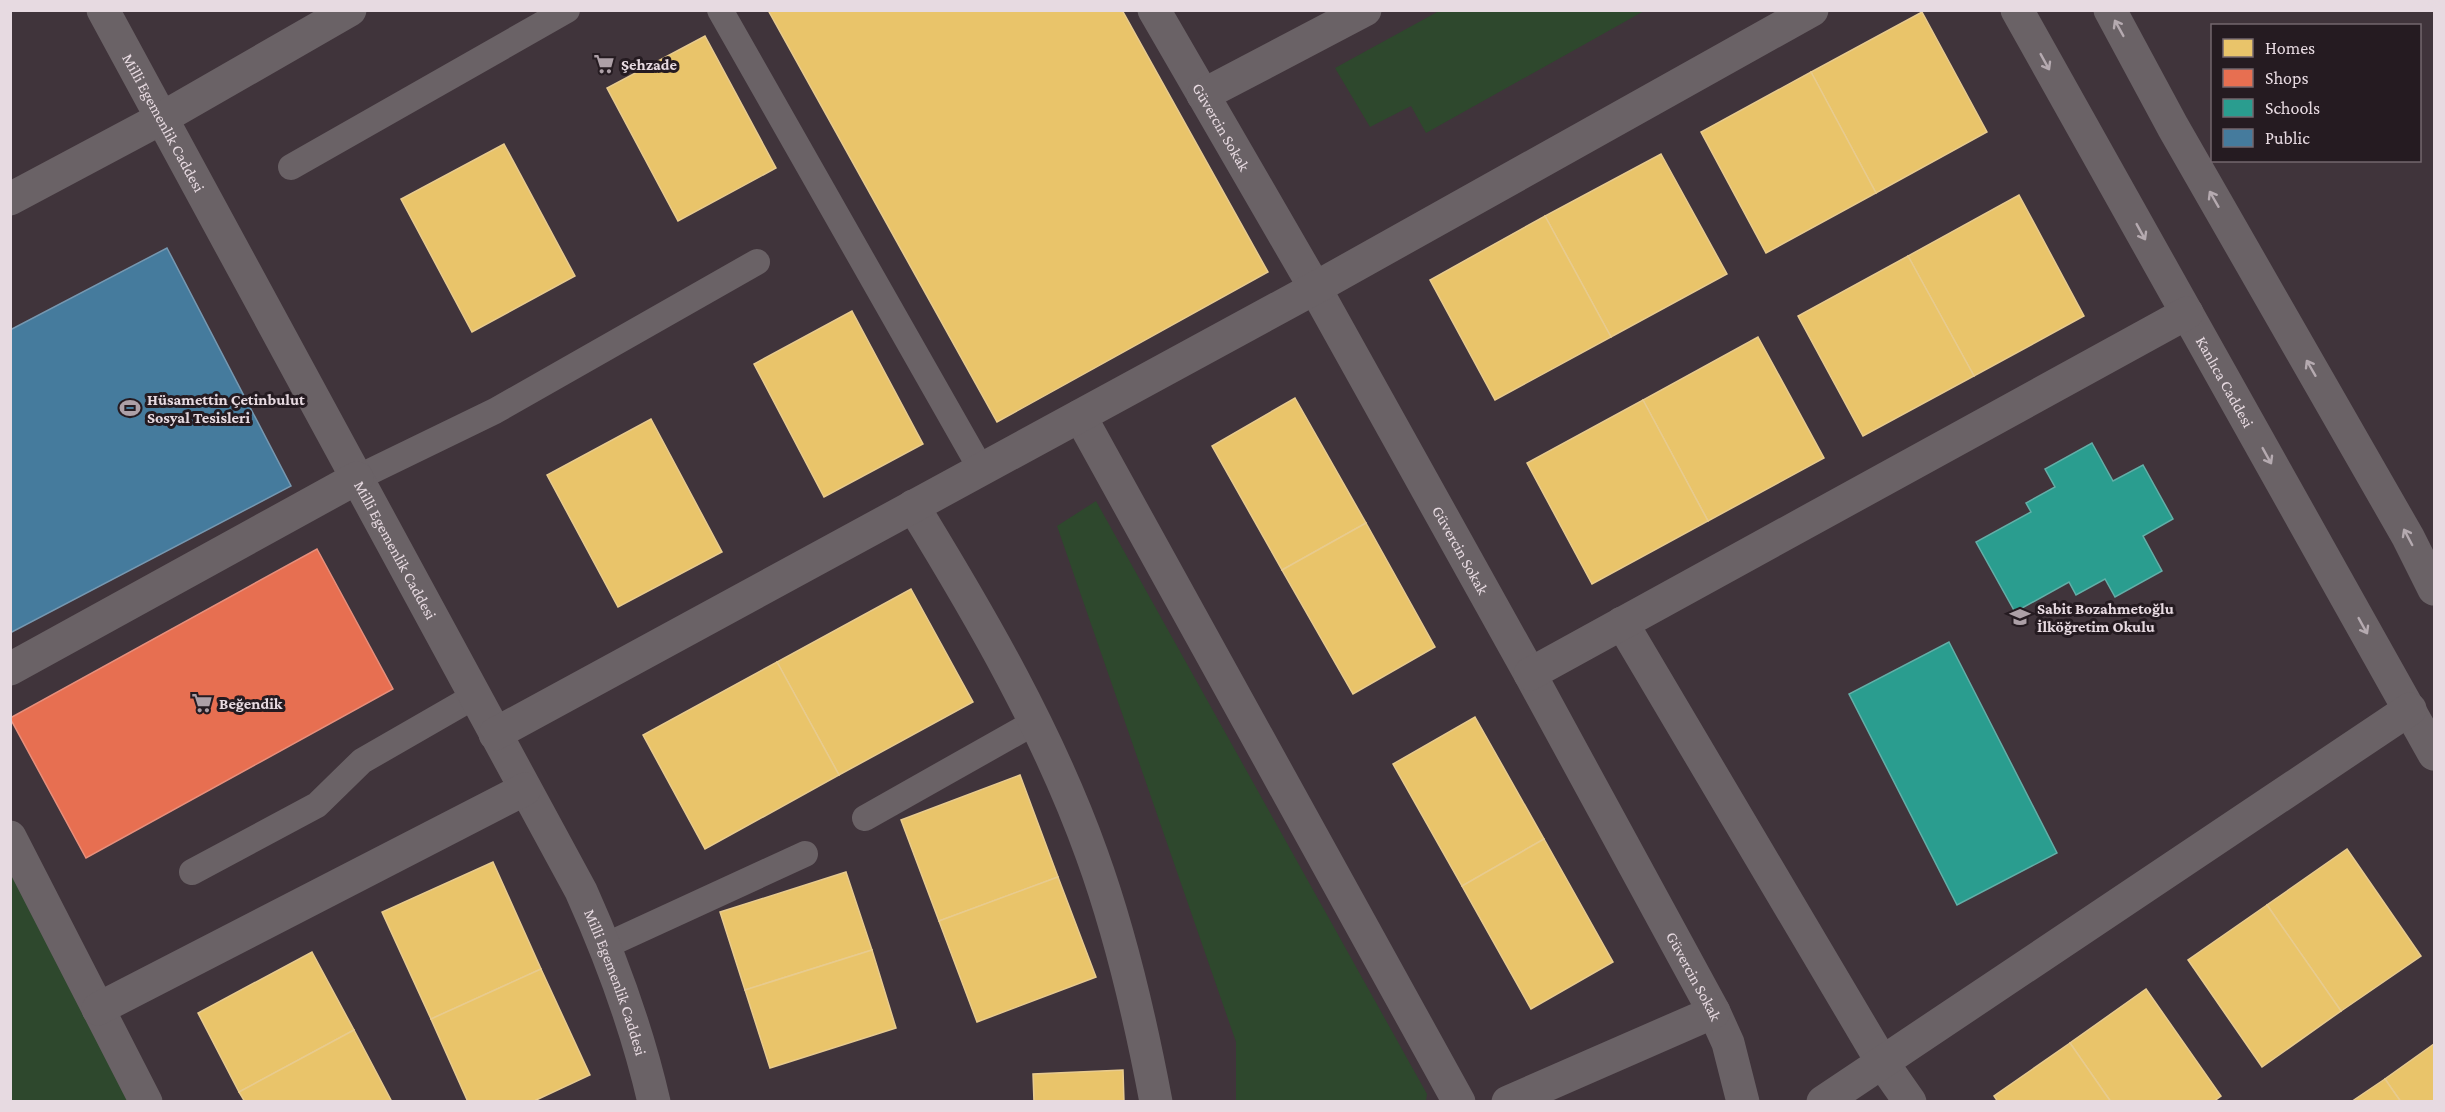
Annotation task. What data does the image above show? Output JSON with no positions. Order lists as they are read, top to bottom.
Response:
{
  "streets": {
    "street": ["Milli Egemenlik Caddesi", "Güvercin Sokak", "Kanlıca Caddesi"]
  },
  "places": {
    "supermarket": ["Şehzade", "Beğendik"],
    "sports": ["Hüsamettin Çetinbulut Sosyal Tesisleri"],
    "school or university": ["Sabit Bozahmetoğlu İlköğretim Okulu"]
  },
  "legend": [
    "Homes",
    "Shops",
    "Schools",
    "Public"
  ]
}
